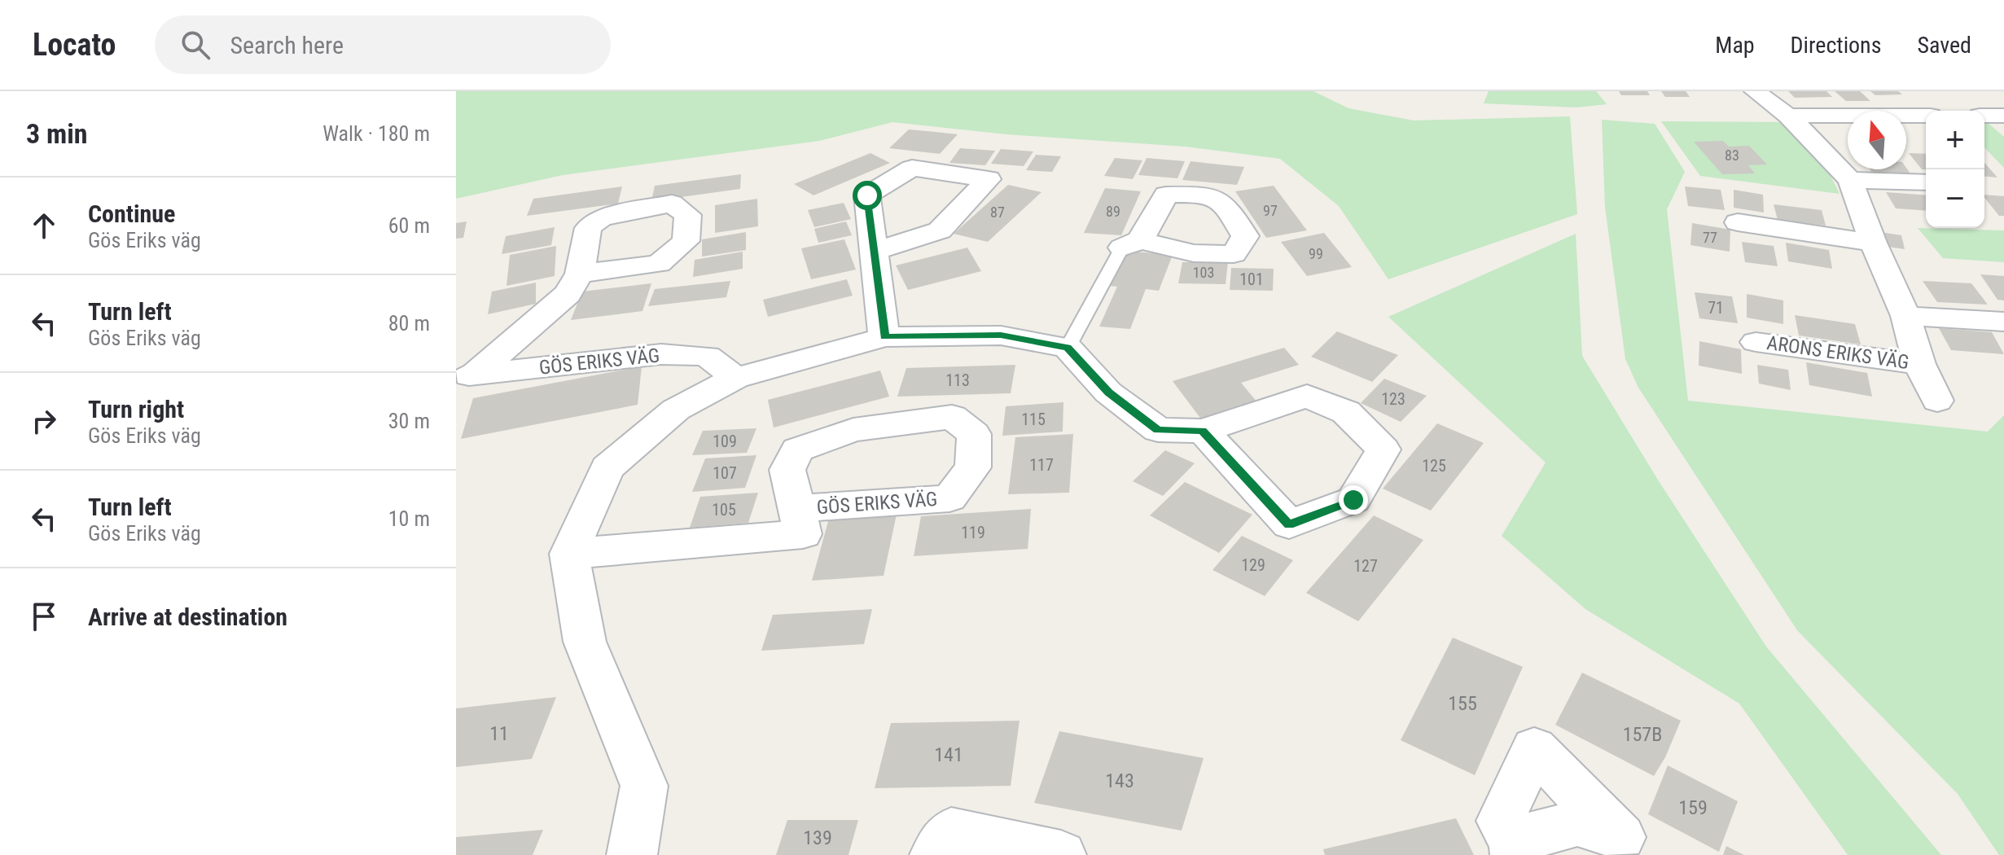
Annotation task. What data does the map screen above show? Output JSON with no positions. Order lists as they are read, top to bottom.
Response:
{
  "streets": {
    "street": ["ARONS ERIKS VÄG", "GÖS ERIKS VÄG"]
  },
  "house_numbers": [
    "83",
    "97",
    "89",
    "87",
    "77",
    "99",
    "103",
    "101",
    "71",
    "113",
    "123",
    "115",
    "109",
    "117",
    "125",
    "107",
    "105",
    "119",
    "129",
    "127",
    "155",
    "11",
    "157B",
    "141",
    "143",
    "159",
    "139"
  ],
  "north": "top",
  "page": {
    "header": "Locato",
    "search": "Search here",
    "nav": ["Map", "Directions", "Saved"],
    "heading": ["3 min", "Walk · 180 m"],
    "map_buttons": ["+", "−"],
    "list": [
      ["Continue", "Gös Eriks väg", "60 m"],
      ["Turn left", "Gös Eriks väg", "80 m"],
      ["Turn right", "Gös Eriks väg", "30 m"],
      ["Turn left", "Gös Eriks väg", "10 m"],
      "Arrive at destination"
    ]
  }
}
